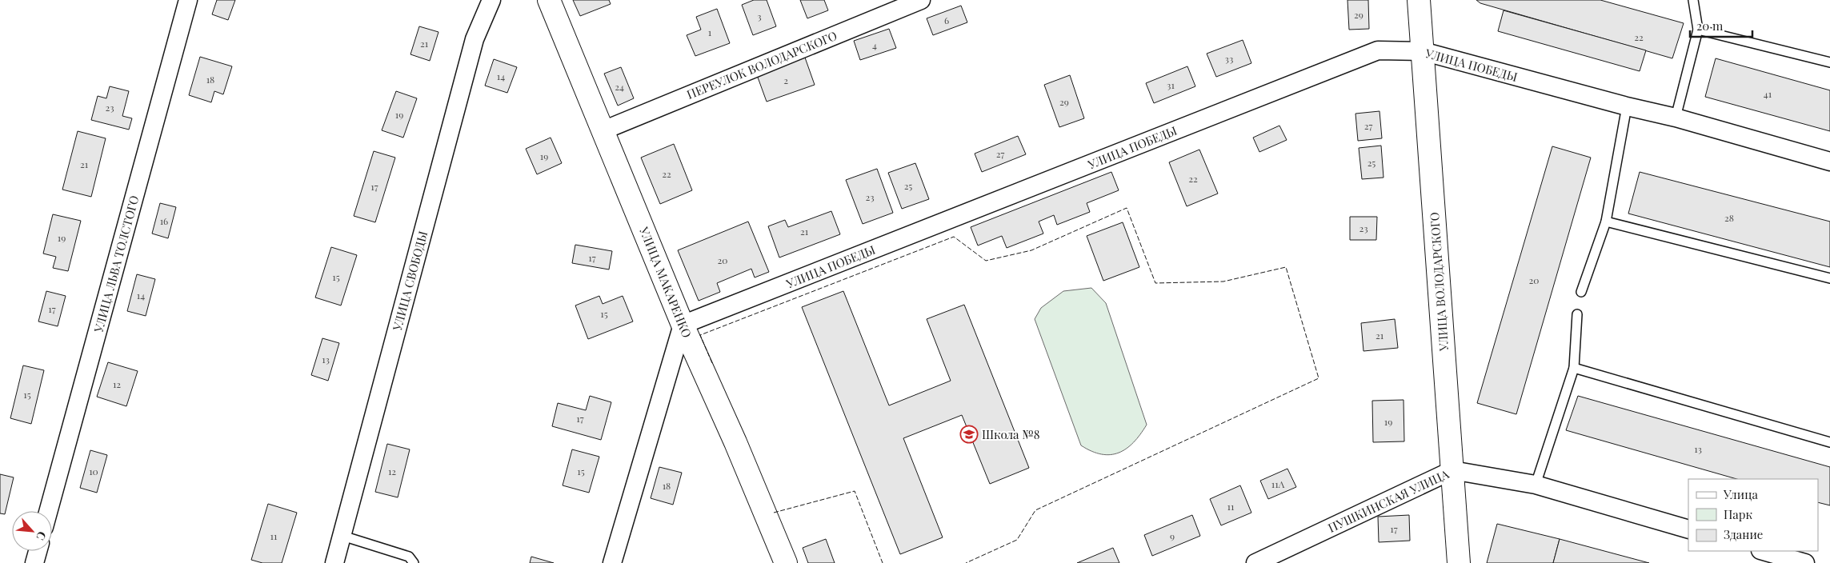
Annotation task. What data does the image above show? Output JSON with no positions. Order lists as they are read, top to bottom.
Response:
{
  "streets": {
    "street": [
      "ПЕРЕУЛОК ВОЛОДАРСКОГО",
      "УЛИЦА ПОБЕДЫ",
      "УЛИЦА ЛЬВА ТОЛСТОГО",
      "УЛИЦА СВОБОДЫ",
      "УЛИЦА ВОЛОДАРСКОГО",
      "УЛИЦА МАКАРЕНКО",
      "ПУШКИНСКАЯ УЛИЦА"
    ]
  },
  "crossings": [
    ["ПЕРЕУЛОК ВОЛОДАРСКОГО", "УЛИЦА МАКАРЕНКО"],
    ["УЛИЦА ПОБЕДЫ", "УЛИЦА ВОЛОДАРСКОГО"],
    ["УЛИЦА ПОБЕДЫ", "УЛИЦА МАКАРЕНКО"],
    ["УЛИЦА ВОЛОДАРСКОГО", "ПУШКИНСКАЯ УЛИЦА"]
  ],
  "places": {
    "school or university": ["Школа №8"]
  },
  "house_numbers": [
    "29",
    "3",
    "6",
    "1",
    "22",
    "21",
    "4",
    "33",
    "14",
    "18",
    "2",
    "31",
    "24",
    "41",
    "29",
    "23",
    "19",
    "27",
    "27",
    "19",
    "25",
    "21",
    "22",
    "22",
    "25",
    "17",
    "23",
    "28",
    "16",
    "23",
    "21",
    "19",
    "17",
    "20",
    "15",
    "20",
    "14",
    "17",
    "15",
    "21",
    "13",
    "12",
    "15",
    "17",
    "19",
    "13",
    "10",
    "12",
    "15",
    "11А",
    "18",
    "11",
    "17",
    "11",
    "9"
  ],
  "legend": ["Улица", "Парк", "Здание"],
  "scale_bar": "20 m",
  "north": "bottom right"
}
